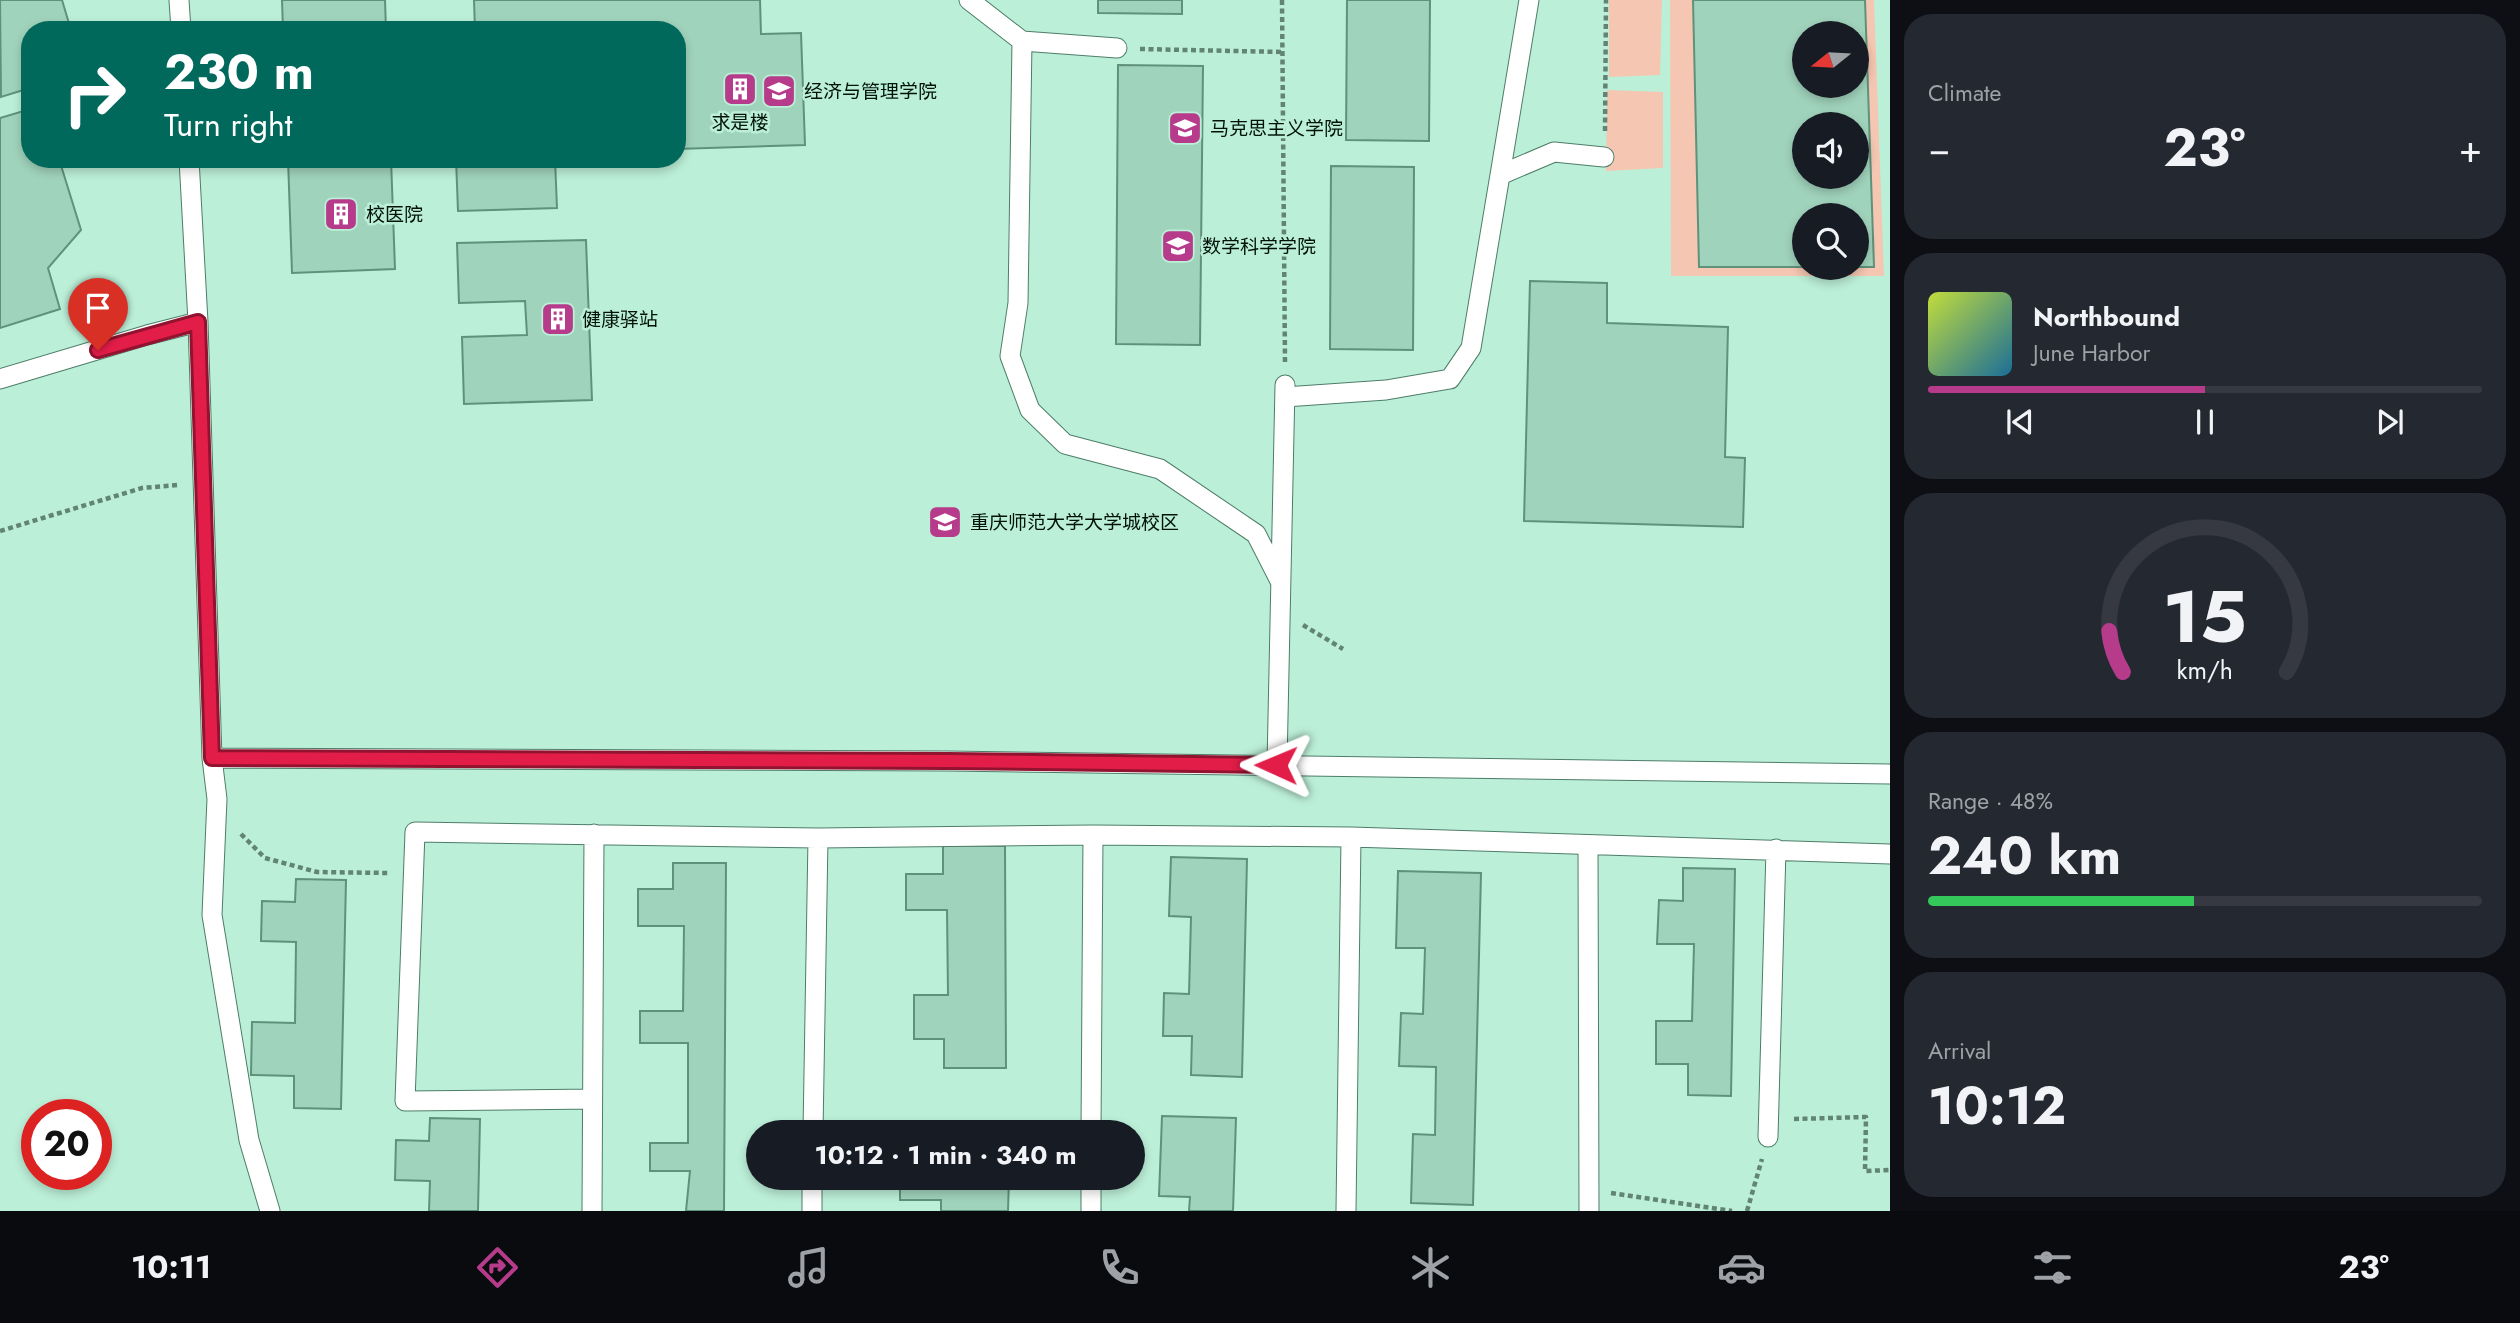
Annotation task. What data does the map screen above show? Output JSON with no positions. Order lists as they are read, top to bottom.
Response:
{
  "places": {
    "building": ["求是楼", "校医院", "健康驿站"],
    "school or university": [
      "经济与管理学院",
      "马克思主义学院",
      "数学科学学院",
      "重庆师范大学大学城校区"
    ]
  },
  "north": "left",
  "page": {
    "tile": [
      "Climate",
      ["Range · 48%", "240 km"],
      ["Arrival", "10:12"]
    ],
    "turn": ["230 m", "Turn right"],
    "heat": ["−", "23°", "+"],
    "song": ["Northbound", "June Harbor"],
    "limit": "20",
    "trip": "10:12 · 1 min · 340 m",
    "tabs": ["10:11", "23°"],
    "gauge": ["15", "km/h"]
  }
}
